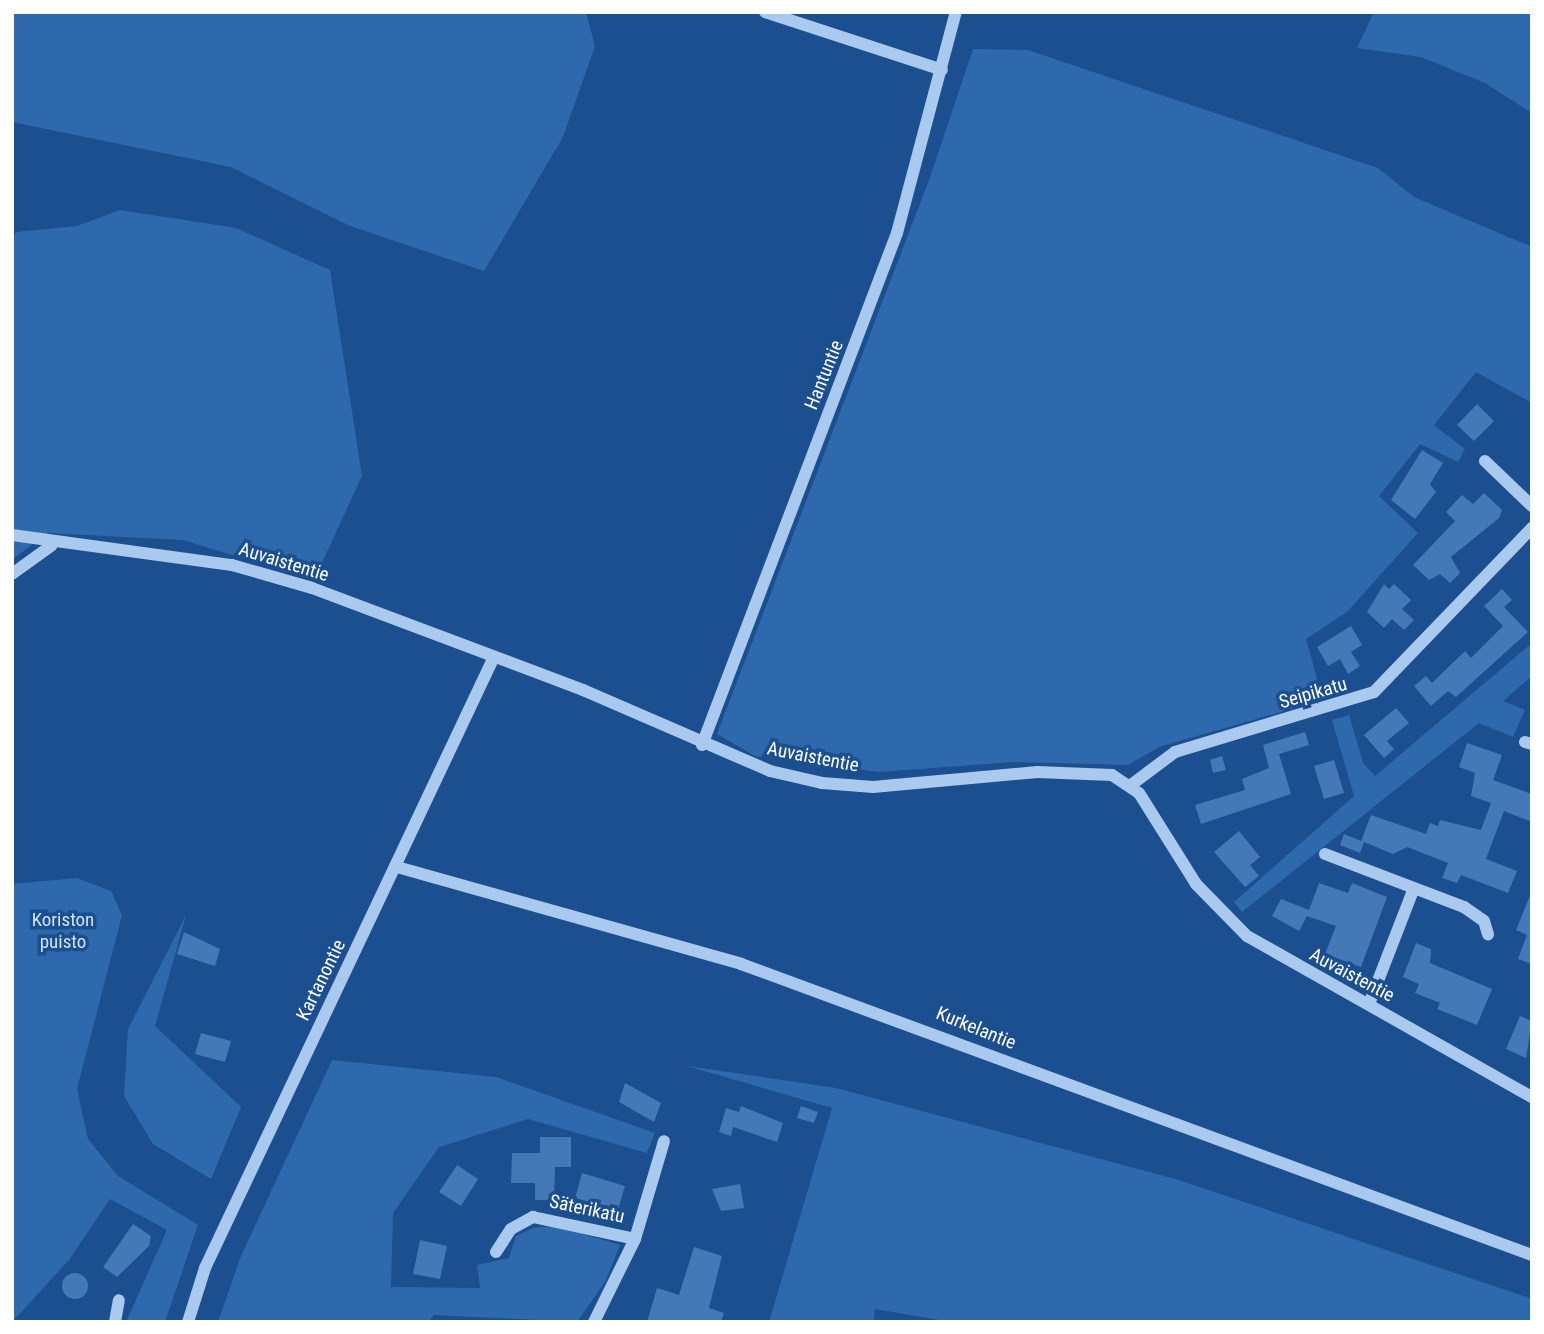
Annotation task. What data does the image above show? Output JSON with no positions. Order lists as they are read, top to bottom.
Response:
{
  "streets": {
    "street": [
      "Hantuntie",
      "Auvaistentie",
      "Seipikatu",
      "Kartanontie",
      "Kurkelantie",
      "Säterikatu"
    ]
  },
  "crossings": [
    ["Hantuntie", "Auvaistentie"],
    ["Auvaistentie", "Seipikatu"],
    ["Auvaistentie", "Kartanontie"],
    ["Kartanontie", "Kurkelantie"]
  ],
  "parks": ["Koriston puisto"]
}
